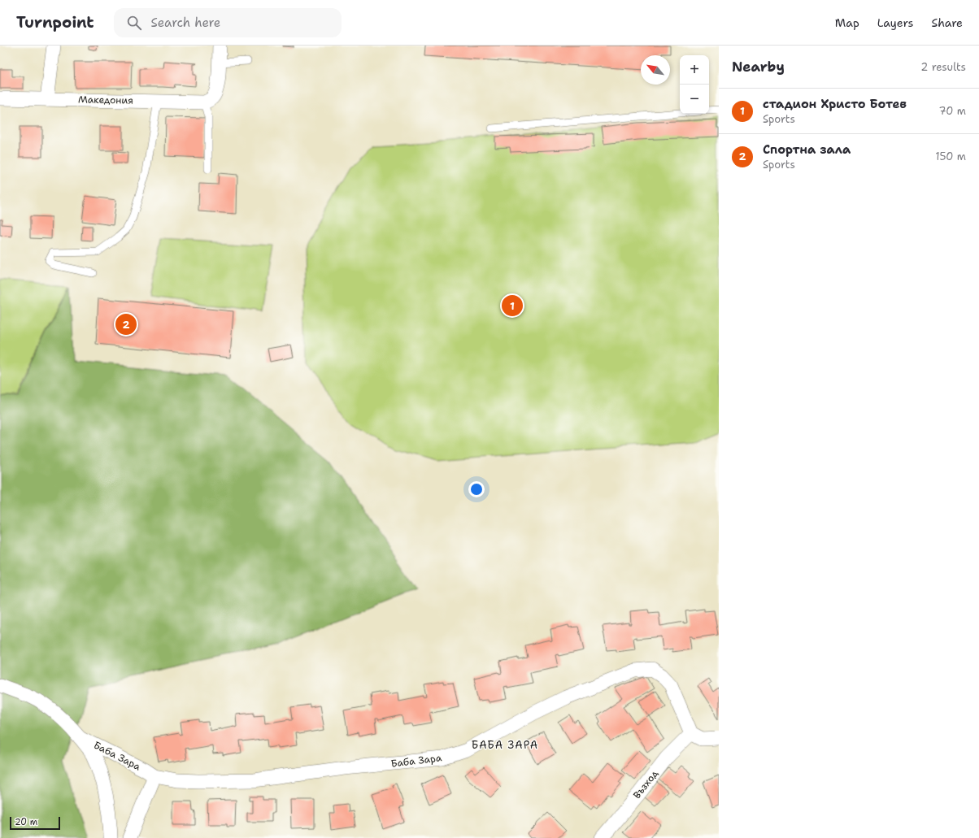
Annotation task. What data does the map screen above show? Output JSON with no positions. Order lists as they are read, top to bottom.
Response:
{
  "streets": {
    "street": ["Македония", "Баба Зара", "Възход"]
  },
  "crossings": [
    ["Баба Зара", "Възход"]
  ],
  "districts": ["БАБА ЗАРА"],
  "scale_bar": "20 m",
  "north": "top left",
  "page": {
    "header": "Turnpoint",
    "search": "Search here",
    "nav": ["Map", "Layers", "Share"],
    "heading": ["Nearby", "2 results"],
    "map_buttons": ["+", "−"],
    "list": [
      {
        "mark": "1",
        "name": "стадион Христо Ботев",
        "note": "Sports",
        "value": "70 m"
      },
      {
        "mark": "2",
        "name": "Спортна зала",
        "note": "Sports",
        "value": "150 m"
      }
    ],
    "pins": ["1", "2"],
    "scale": "20 m"
  }
}
